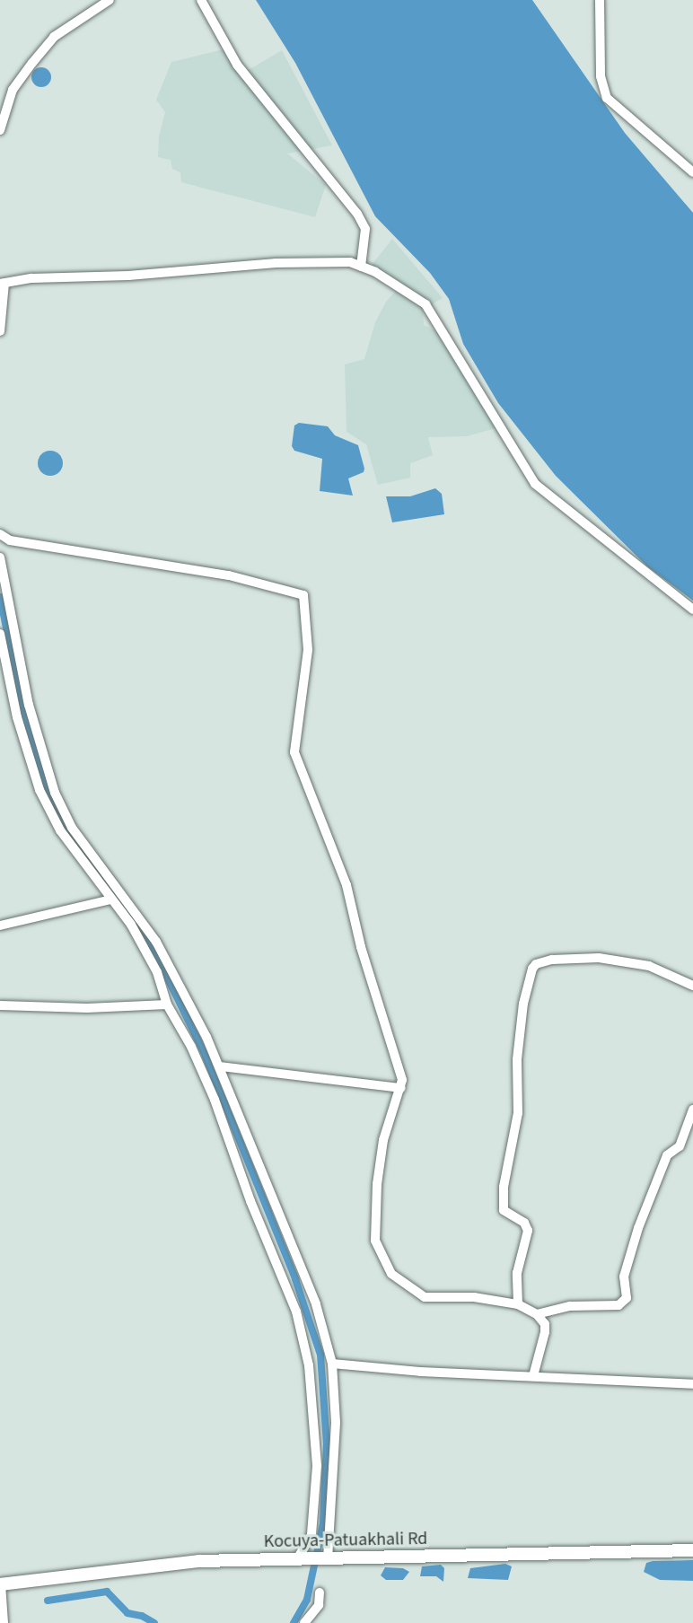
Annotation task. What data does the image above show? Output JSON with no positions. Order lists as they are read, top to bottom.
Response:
{
  "streets": {
    "main road": ["Kocuya-Patuakhali Rd"]
  }
}
